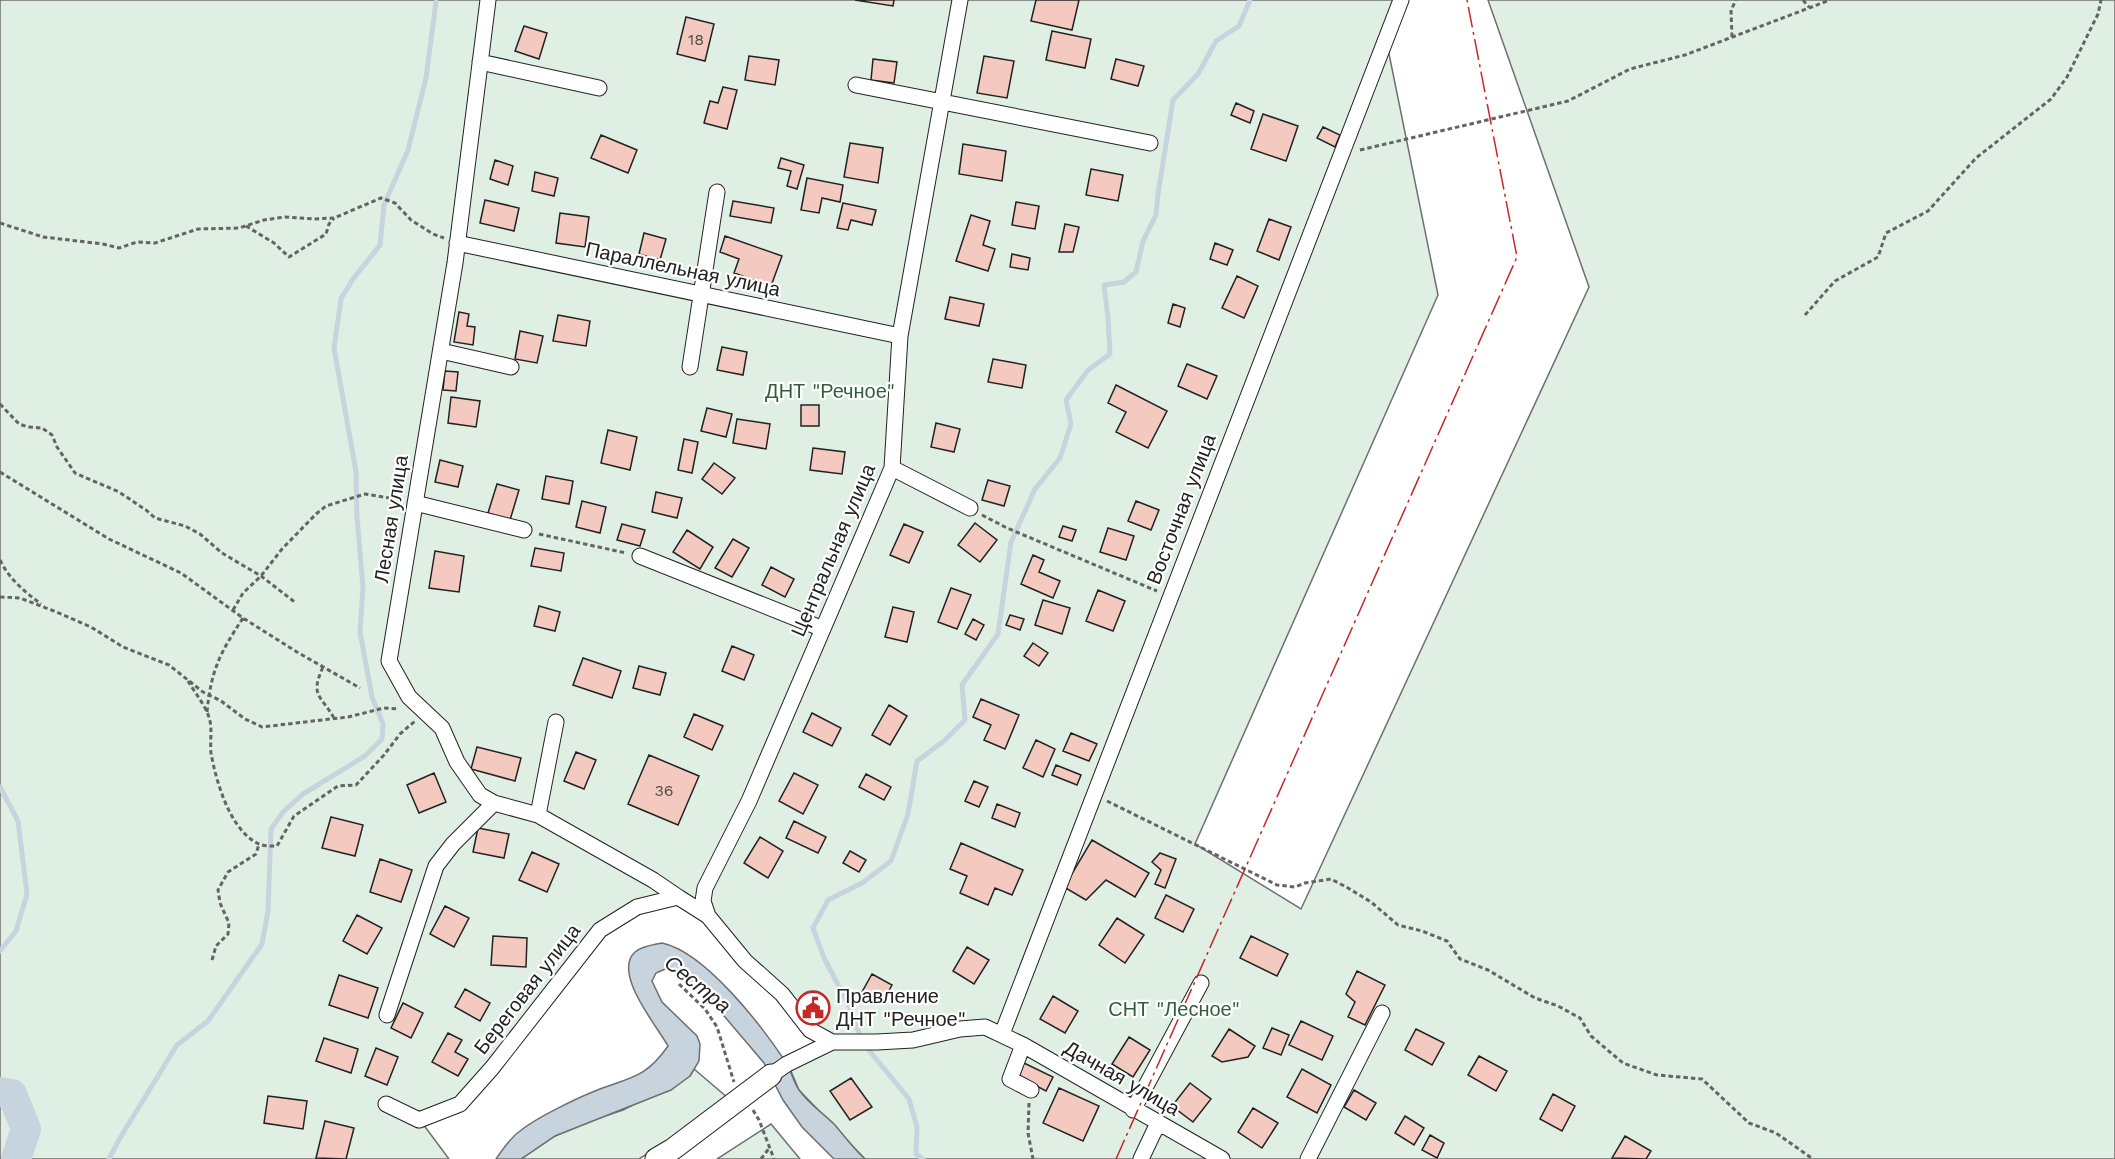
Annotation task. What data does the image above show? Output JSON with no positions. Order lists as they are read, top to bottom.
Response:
{
  "streets": {
    "street": [
      "Параллельная улица",
      "Восточная улица",
      "Лесная улица",
      "Центральная улица",
      "Береговая улица",
      "Дачная улица"
    ]
  },
  "crossings": [
    ["Параллельная улица", "Лесная улица"],
    ["Параллельная улица", "Центральная улица"],
    ["Восточная улица", "Дачная улица"],
    ["Лесная улица", "Береговая улица"]
  ],
  "water": ["Сестра"],
  "parks": ["ДНТ \"Речное\"", "СНТ \"Лесное\""],
  "places": {
    "public building": ["Правление ДНТ \"Речное\""]
  },
  "house_numbers": ["18", "36"]
}
